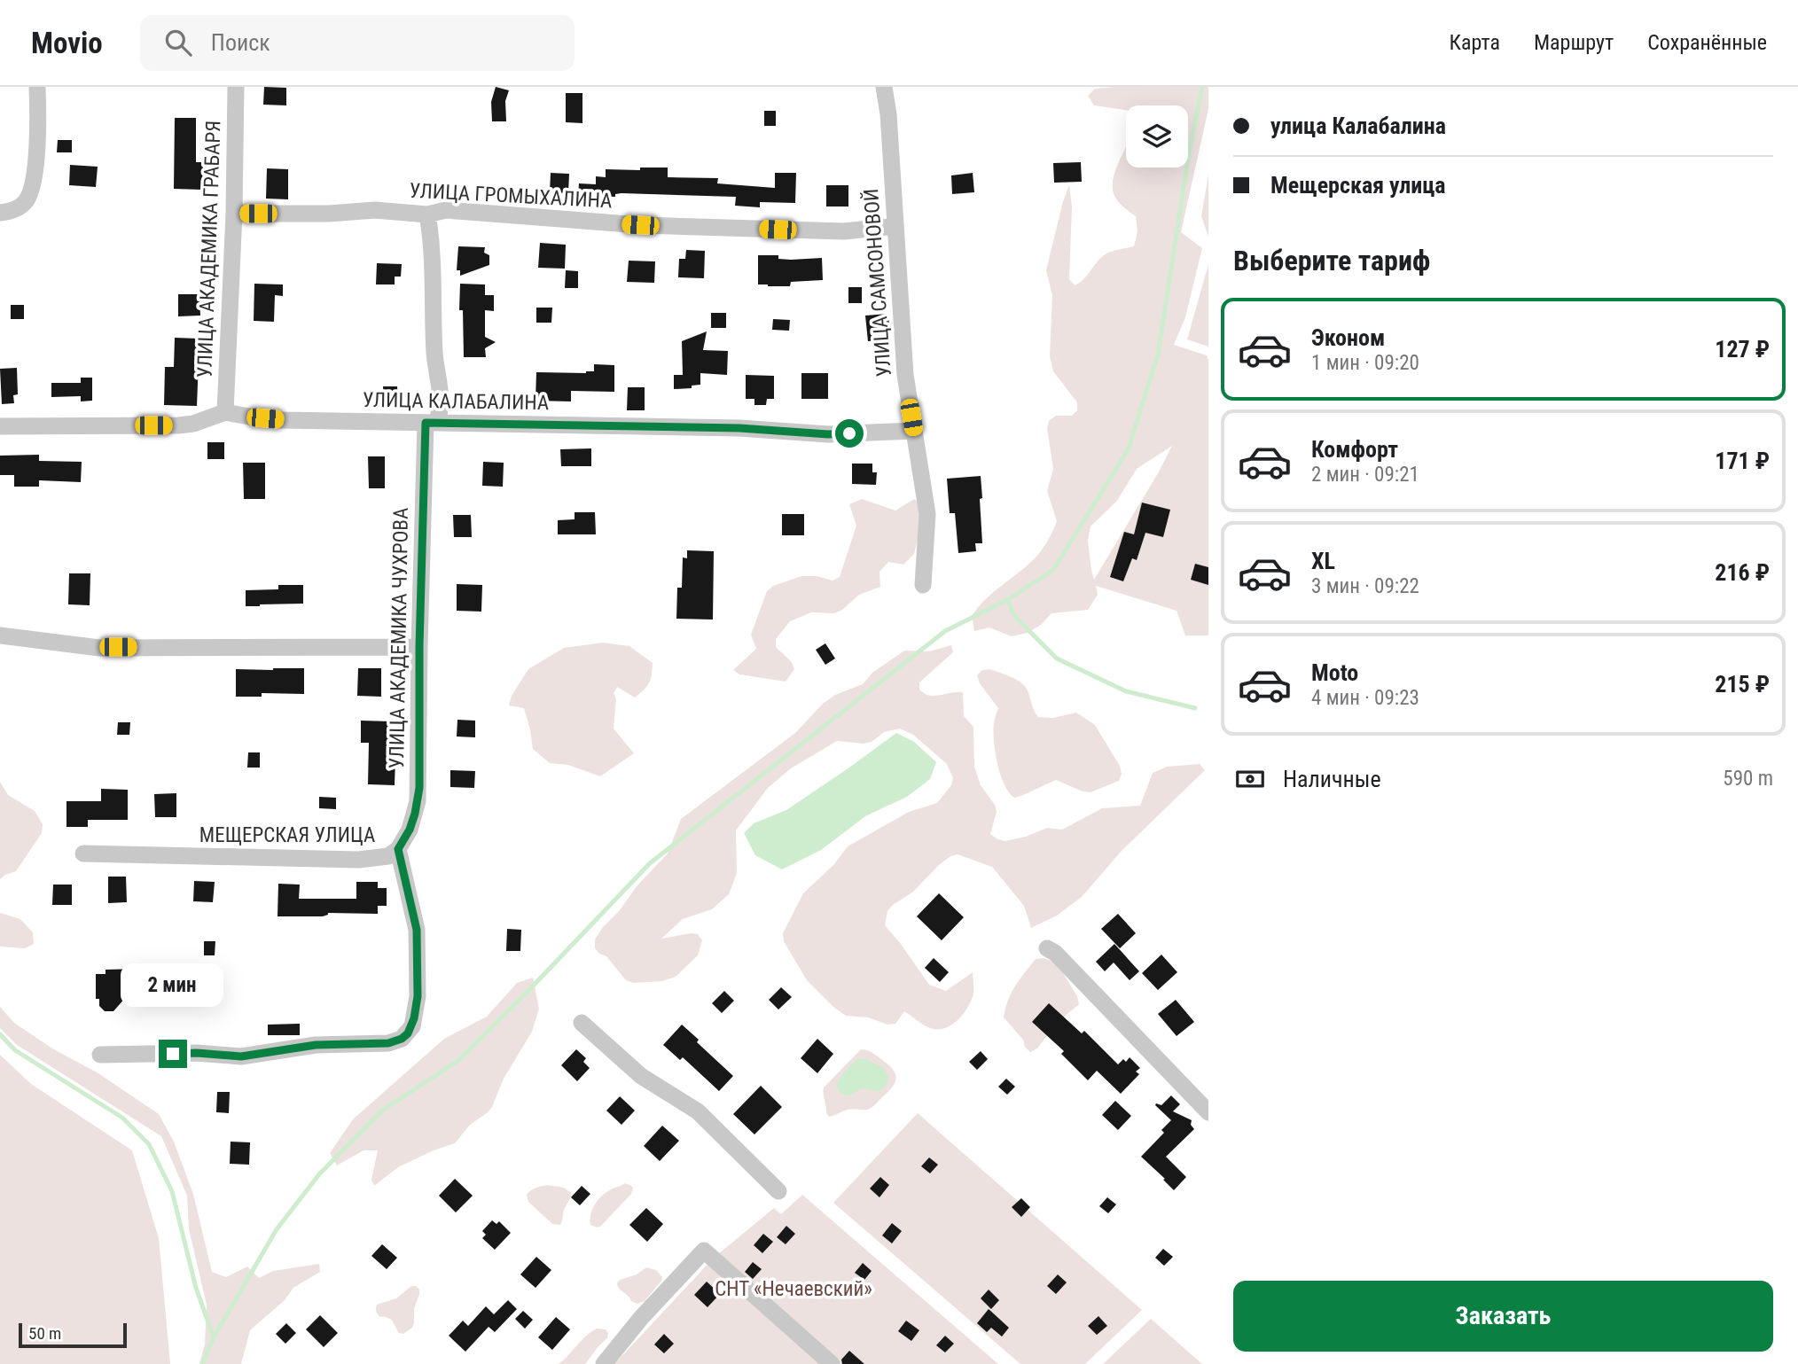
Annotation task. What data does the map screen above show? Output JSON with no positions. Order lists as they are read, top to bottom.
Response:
{
  "streets": {
    "street": [
      "УЛИЦА ГРОМЫХАЛИНА",
      "УЛИЦА АКАДЕМИКА ГРАБАРЯ",
      "УЛИЦА САМСОНОВОЙ",
      "УЛИЦА КАЛАБАЛИНА",
      "УЛИЦА АКАДЕМИКА ЧУХРОВА",
      "МЕЩЕРСКАЯ УЛИЦА"
    ]
  },
  "crossings": [
    ["УЛИЦА ГРОМЫХАЛИНА", "УЛИЦА АКАДЕМИКА ГРАБАРЯ"],
    ["УЛИЦА ГРОМЫХАЛИНА", "УЛИЦА САМСОНОВОЙ"],
    ["УЛИЦА ГРОМЫХАЛИНА", "УЛИЦА АКАДЕМИКА ЧУХРОВА"],
    ["УЛИЦА АКАДЕМИКА ГРАБАРЯ", "УЛИЦА КАЛАБАЛИНА"],
    ["УЛИЦА САМСОНОВОЙ", "УЛИЦА КАЛАБАЛИНА"],
    ["УЛИЦА КАЛАБАЛИНА", "УЛИЦА АКАДЕМИКА ЧУХРОВА"],
    ["УЛИЦА АКАДЕМИКА ЧУХРОВА", "МЕЩЕРСКАЯ УЛИЦА"]
  ],
  "parks": ["СНТ «Нечаевский»"],
  "scale_bar": "50 m",
  "page": {
    "header": "Movio",
    "search": "Поиск",
    "nav": ["Карта", "Маршрут", "Сохранённые"],
    "banner": ["улица Калабалина", "Мещерская улица"],
    "heading": "Выберите тариф",
    "list": [
      {
        "name": "Эконом",
        "note": "1 мин · 09:20",
        "value": "127 ₽"
      },
      {
        "name": "Комфорт",
        "note": "2 мин · 09:21",
        "value": "171 ₽"
      },
      {
        "name": "XL",
        "note": "3 мин · 09:22",
        "value": "216 ₽"
      },
      {
        "name": "Moto",
        "note": "4 мин · 09:23",
        "value": "215 ₽"
      }
    ],
    "pay": ["Наличные", "590 m"],
    "bubble": "2 мин",
    "buttons": "Заказать",
    "scale": "50 m"
  }
}
